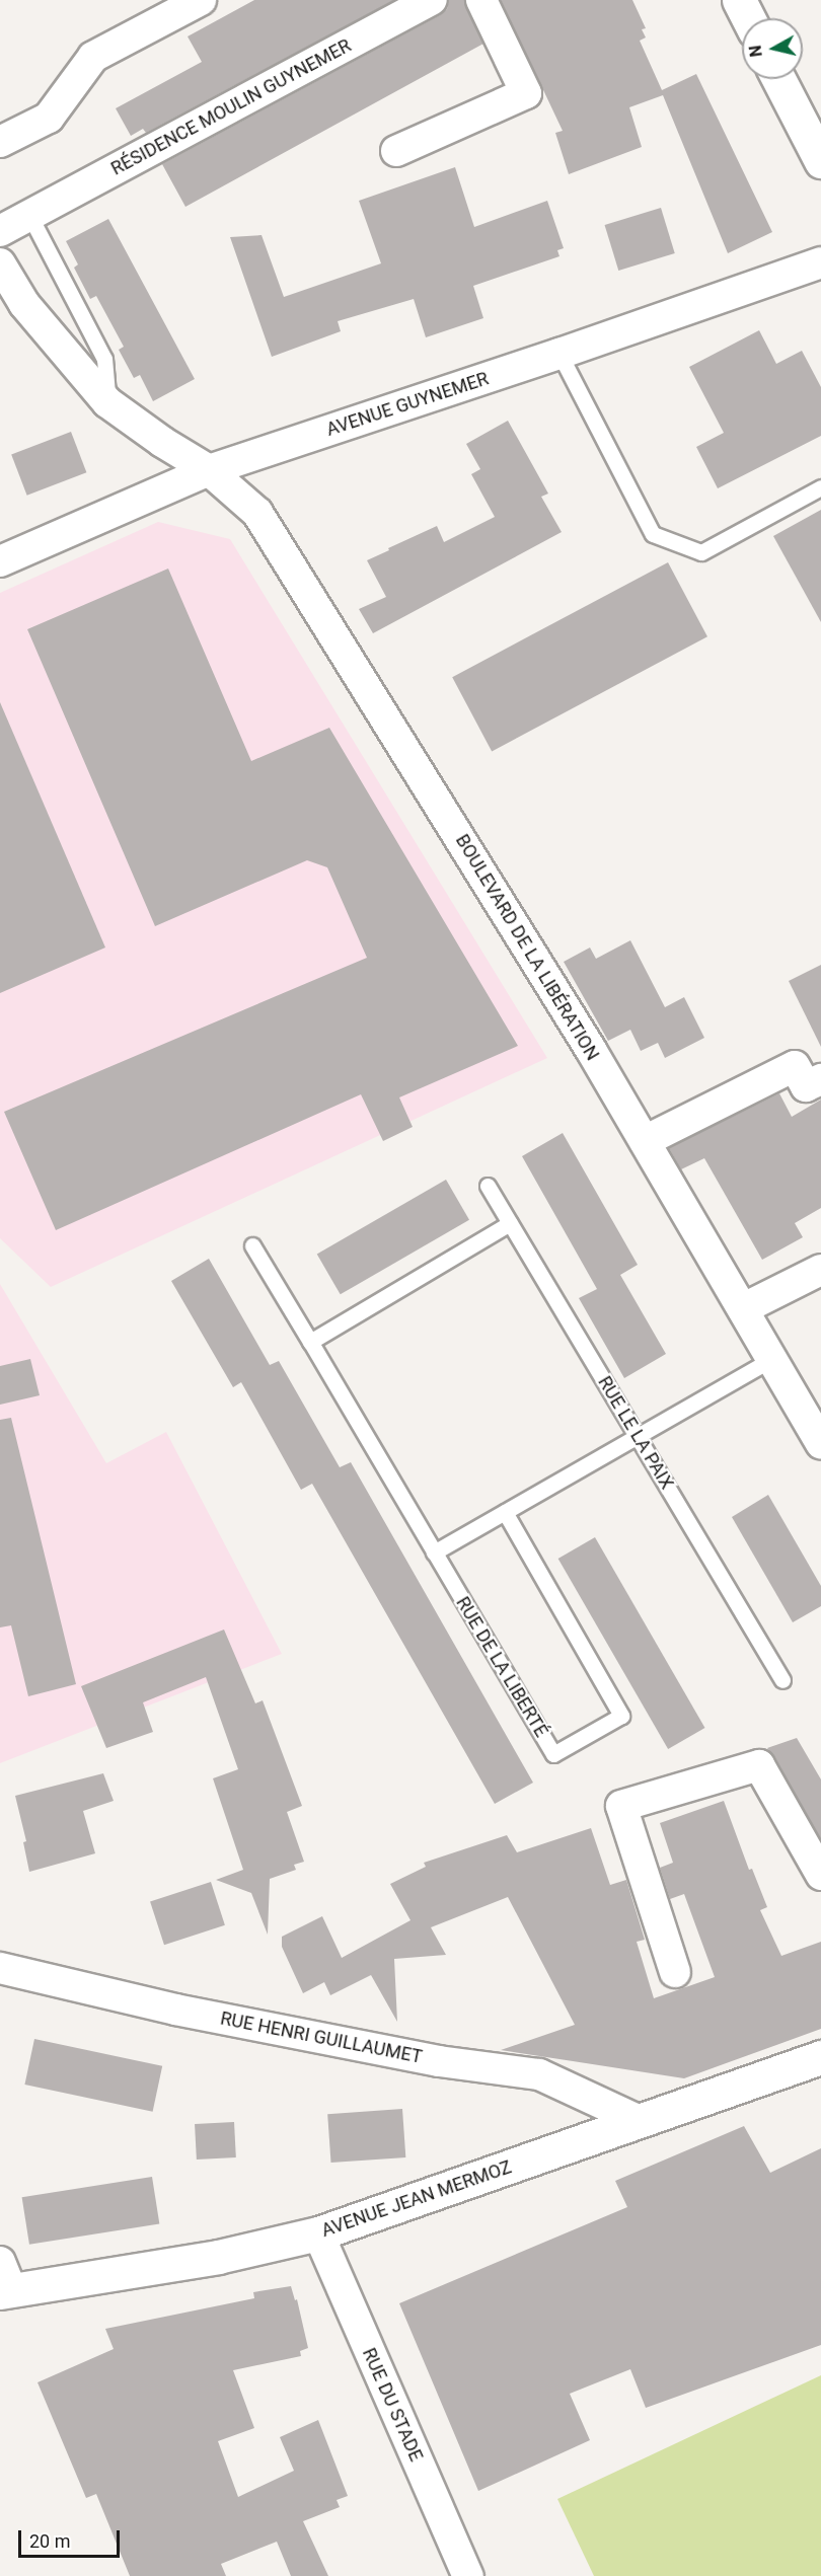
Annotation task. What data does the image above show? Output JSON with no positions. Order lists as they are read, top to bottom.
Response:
{
  "streets": {
    "street": [
      "RÉSIDENCE MOULIN GUYNEMER",
      "AVENUE GUYNEMER",
      "BOULEVARD DE LA LIBÉRATION",
      "RUE HENRI GUILLAUMET",
      "AVENUE JEAN MERMOZ",
      "RUE DU STADE"
    ],
    "lane": ["RUE LE LA PAIX", "RUE DE LA LIBERTÉ"]
  },
  "crossings": [
    ["AVENUE GUYNEMER", "BOULEVARD DE LA LIBÉRATION"],
    ["RUE HENRI GUILLAUMET", "AVENUE JEAN MERMOZ"],
    ["AVENUE JEAN MERMOZ", "RUE DU STADE"]
  ],
  "scale_bar": "20 m",
  "north": "left"
}
